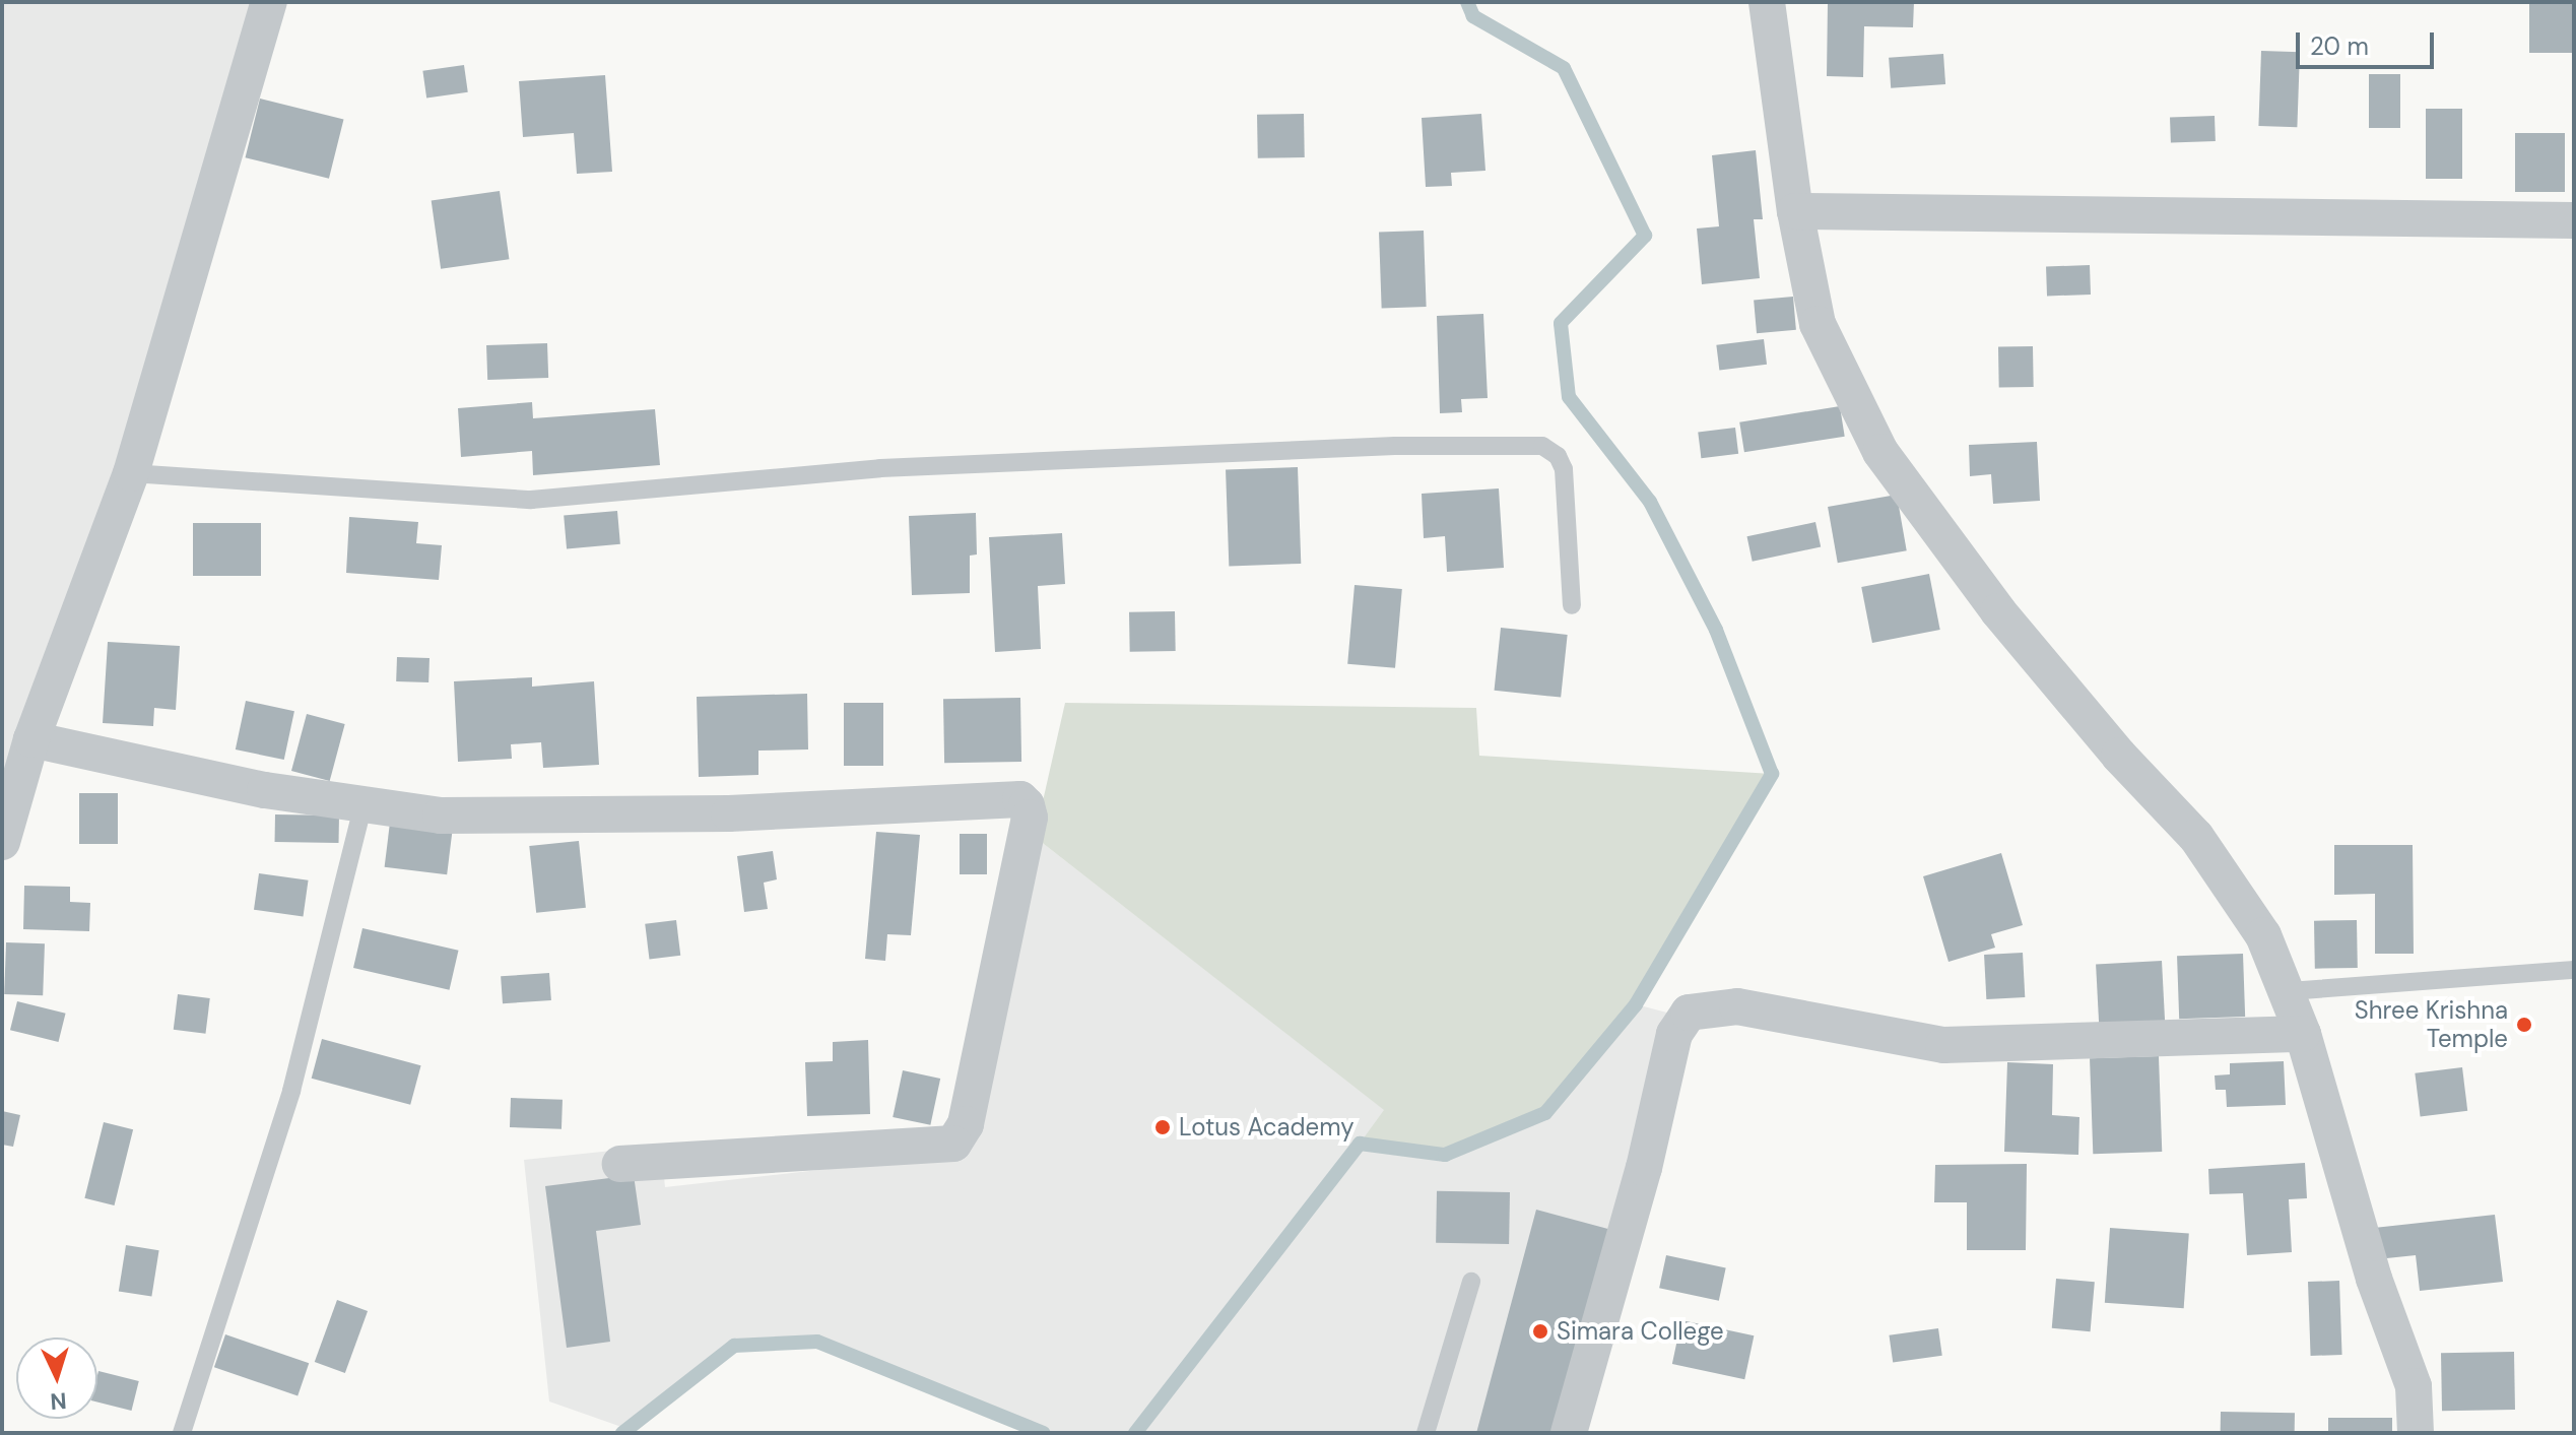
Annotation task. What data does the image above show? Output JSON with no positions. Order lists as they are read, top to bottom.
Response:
{
  "places": ["Shree Krishna Temple", "Lotus Academy", "Simara College"],
  "scale_bar": "20 m",
  "north": "bottom"
}
